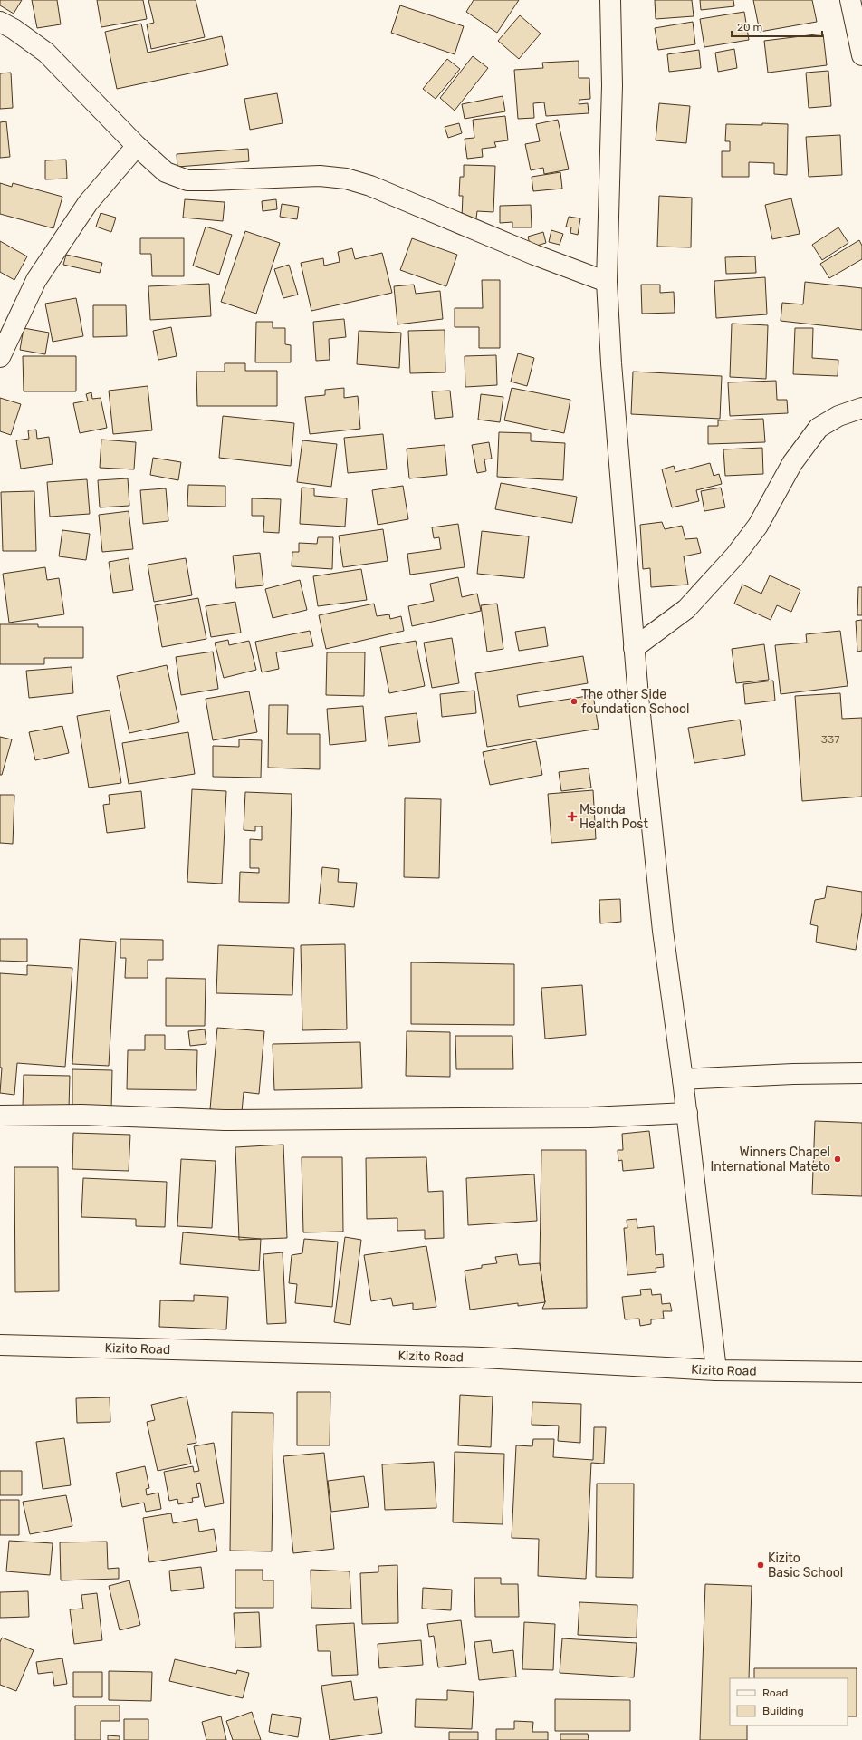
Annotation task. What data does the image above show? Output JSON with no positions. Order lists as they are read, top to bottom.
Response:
{
  "streets": {
    "street": ["Kizito Road"]
  },
  "places": {
    "other": ["The other Side foundation School", "Winners Chapel International Mateto", "Kizito Basic School"],
    "health": ["Msonda Health Post"]
  },
  "house_numbers": ["337"],
  "legend": ["Road", "Building"],
  "scale_bar": "20 m"
}
